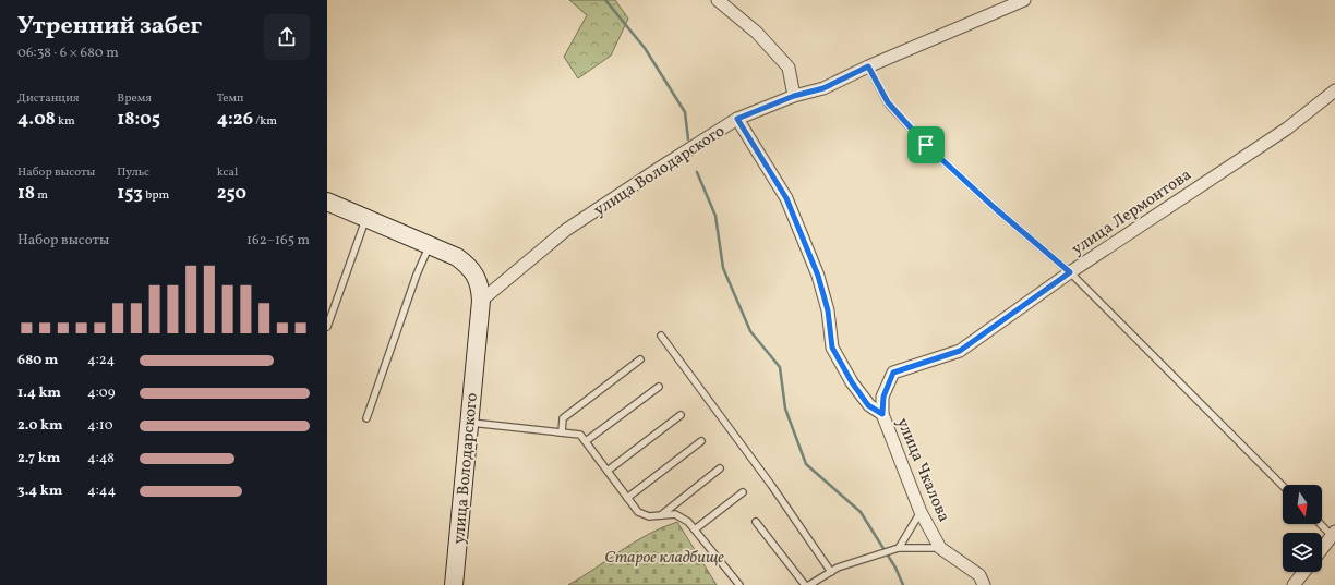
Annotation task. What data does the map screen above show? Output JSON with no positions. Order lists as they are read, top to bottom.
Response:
{
  "streets": {
    "street": ["улица Володарского", "улица Лермонтова", "улица Чкалова"]
  },
  "crossings": [
    ["улица Лермонтова", "улица Чкалова"]
  ],
  "parks": ["Старое кладбище"],
  "north": "bottom",
  "page": {
    "heading": ["Утренний забег", "06:38 · 6 × 680 m"],
    "stats": [
      ["Дистанция", "4.08 km"],
      ["Время", "18:05"],
      ["Темп", "4:26 /km"],
      ["Набор высоты", "18 m"],
      ["Пульс", "153 bpm"],
      ["kcal", "250"]
    ],
    "chart": ["Набор высоты", "162–165 m"],
    "list": [
      {
        "name": "680 m",
        "note": "4:24"
      },
      {
        "name": "1.4 km",
        "note": "4:09"
      },
      {
        "name": "2.0 km",
        "note": "4:10"
      },
      {
        "name": "2.7 km",
        "note": "4:48"
      },
      {
        "name": "3.4 km",
        "note": "4:44"
      }
    ]
  }
}
